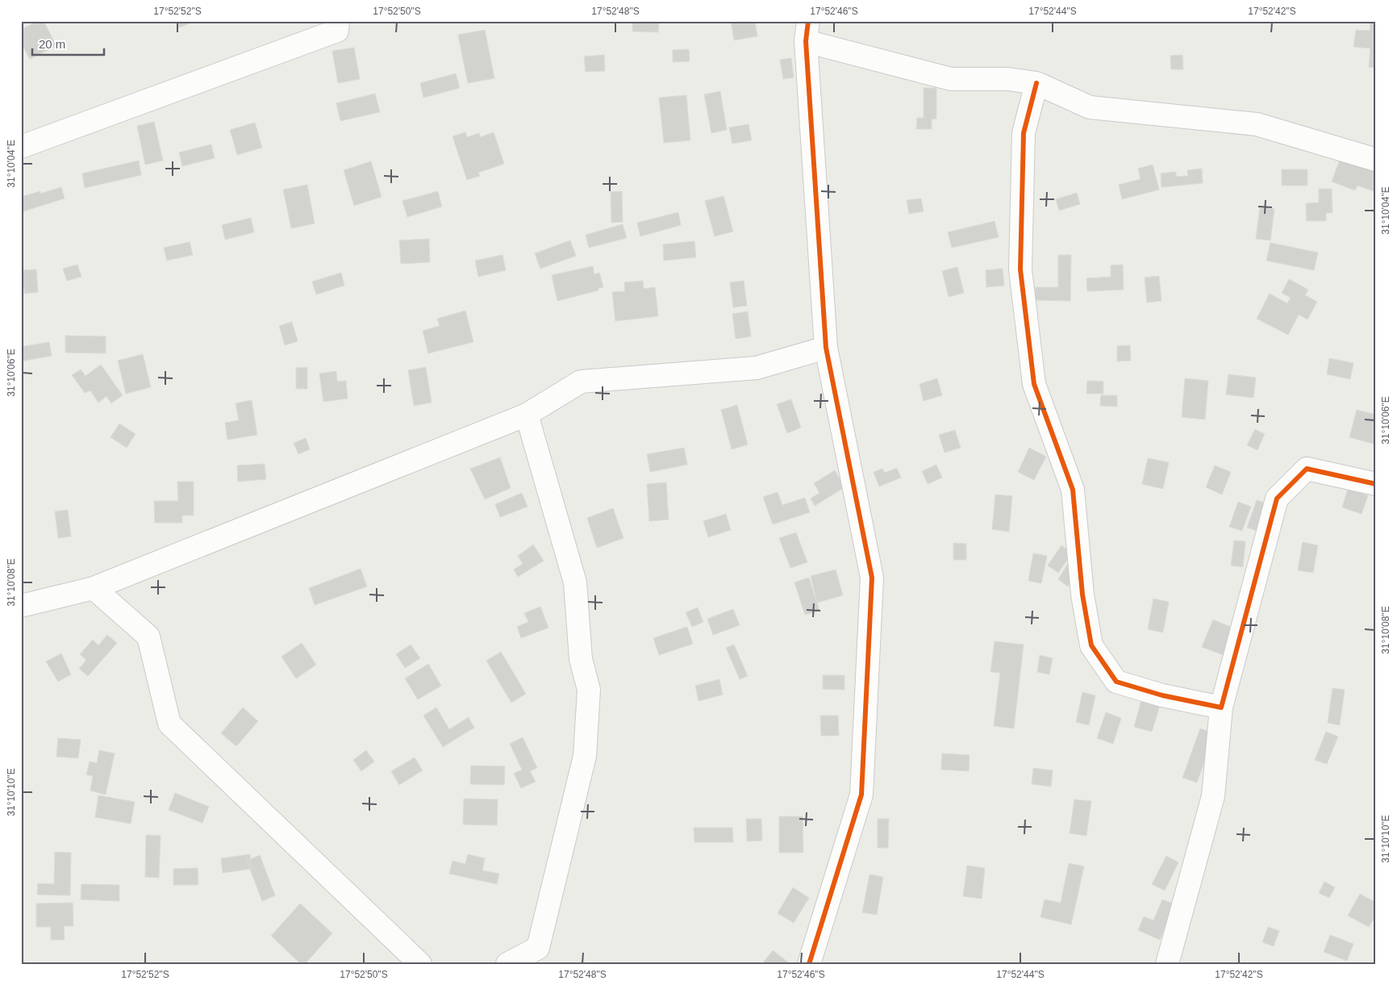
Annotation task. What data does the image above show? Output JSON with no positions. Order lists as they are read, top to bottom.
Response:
{
  "scale_bar": "20 m",
  "coordinates": [
    "17°52'52\"S",
    "17°52'50\"S",
    "17°52'48\"S",
    "17°52'46\"S",
    "17°52'44\"S",
    "17°52'42\"S",
    "31°10'04\"E",
    "31°10'06\"E",
    "31°10'08\"E",
    "31°10'10\"E"
  ]
}
